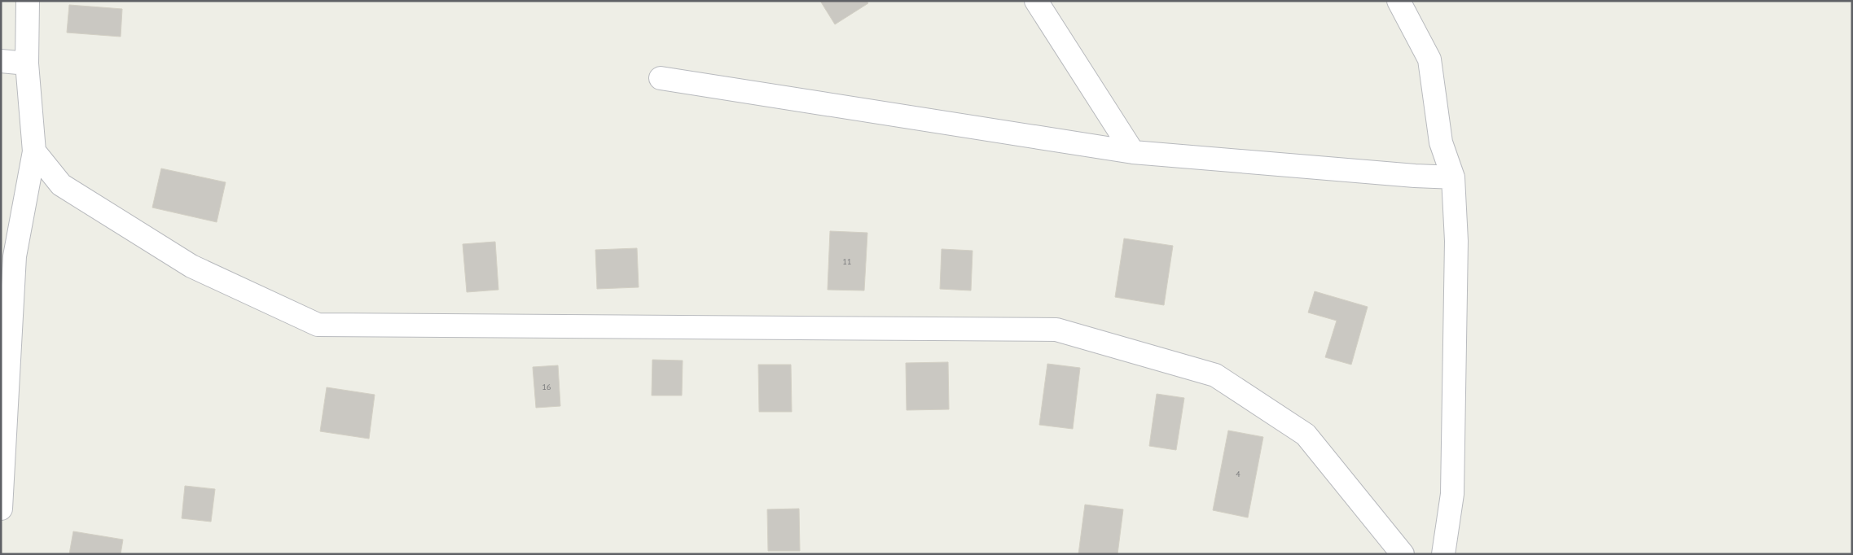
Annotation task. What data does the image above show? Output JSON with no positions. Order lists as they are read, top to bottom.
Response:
{
  "house_numbers": ["11", "16", "4"]
}
